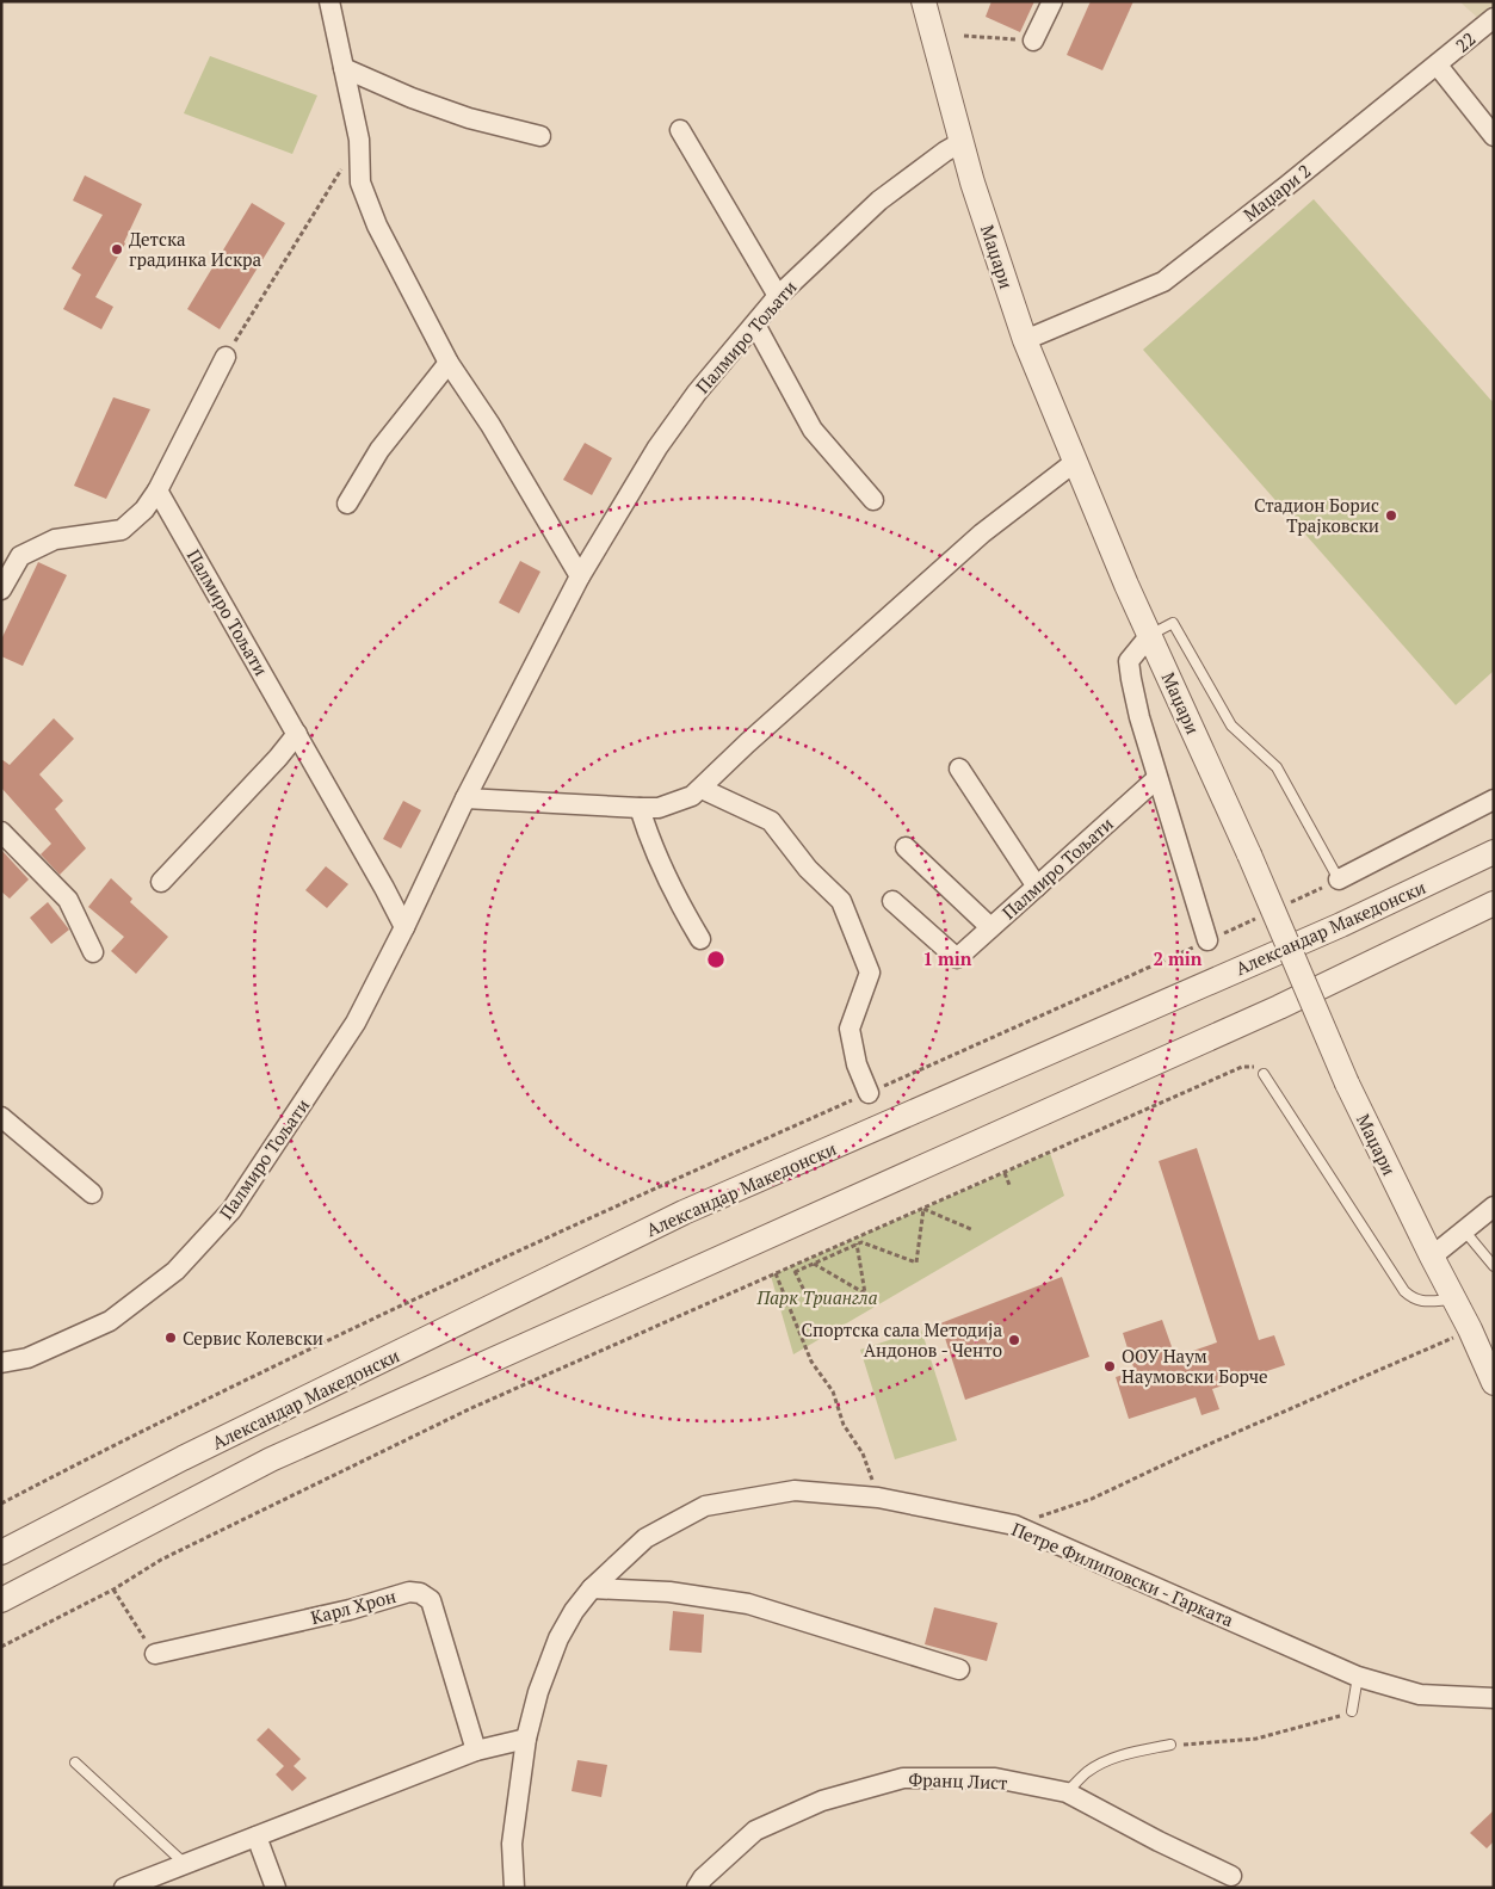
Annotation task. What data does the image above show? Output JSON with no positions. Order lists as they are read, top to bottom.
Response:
{
  "streets": {
    "street": [
      "22",
      "Маџари 2",
      "Маџари",
      "Палмиро Тољати",
      "Александар Македонски",
      "Петре Филиповски - Гарката",
      "Карл Хрон",
      "Франц Лист"
    ]
  },
  "crossings": [
    ["22", "Маџари 2"],
    ["Маџари 2", "Маџари"],
    ["Маџари", "Палмиро Тољати"]
  ],
  "parks": ["Парк Триангла"],
  "places": [
    "Детска градинка Искра",
    "Стадион Борис Трајковски",
    "Сервис Колевски",
    "Спортска сала Методија Андонов - Ченто",
    "ООУ Наум Наумовски Борче"
  ],
  "rings": ["1 min", "2 min"]
}
